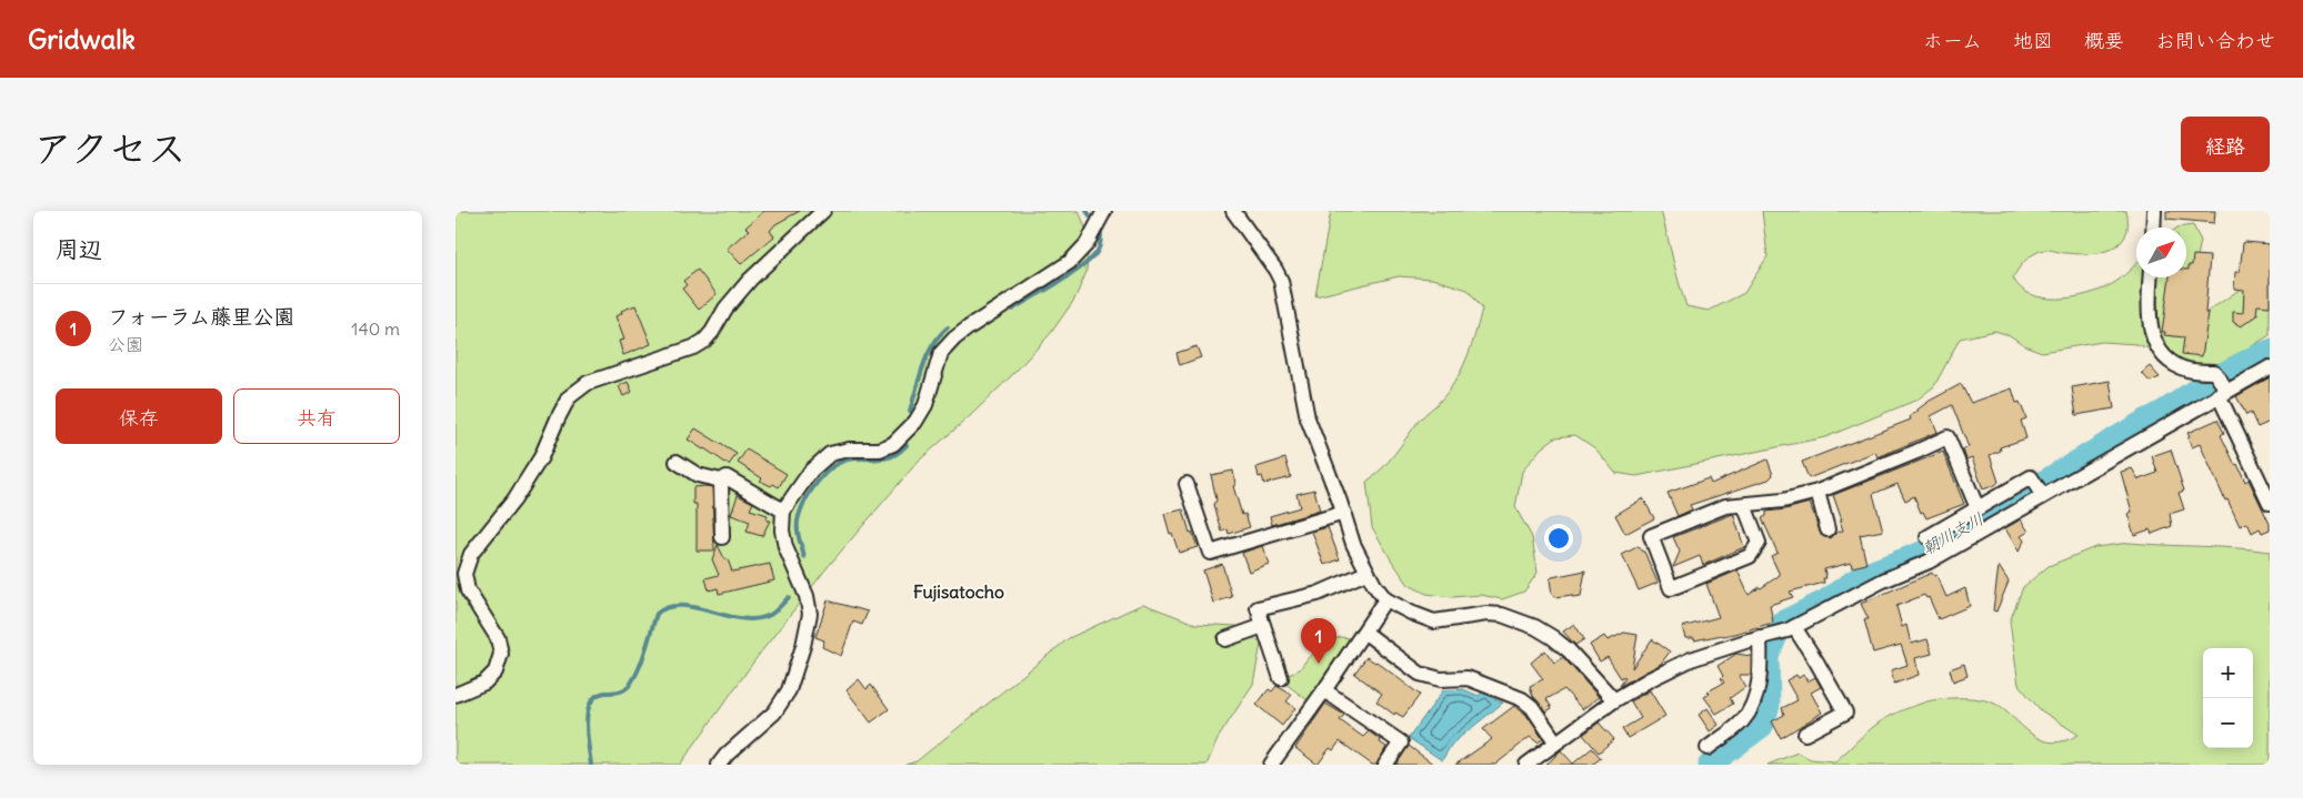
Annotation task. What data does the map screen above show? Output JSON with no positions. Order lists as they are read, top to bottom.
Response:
{
  "districts": ["Fujisatocho"],
  "water": ["朝川支川"],
  "north": "top right",
  "page": {
    "header": "Gridwalk",
    "nav": [
      "ホーム",
      "地図",
      "概要",
      "お問い合わせ"
    ],
    "title": "アクセス",
    "buttons": [
      "経路",
      ["保存", "共有"]
    ],
    "heading": "周辺",
    "list": [
      {
        "mark": "1",
        "name": "フォーラム藤里公園",
        "note": "公園",
        "value": "140 m"
      }
    ],
    "pins": "1",
    "map_buttons": ["+", "−"]
  }
}
